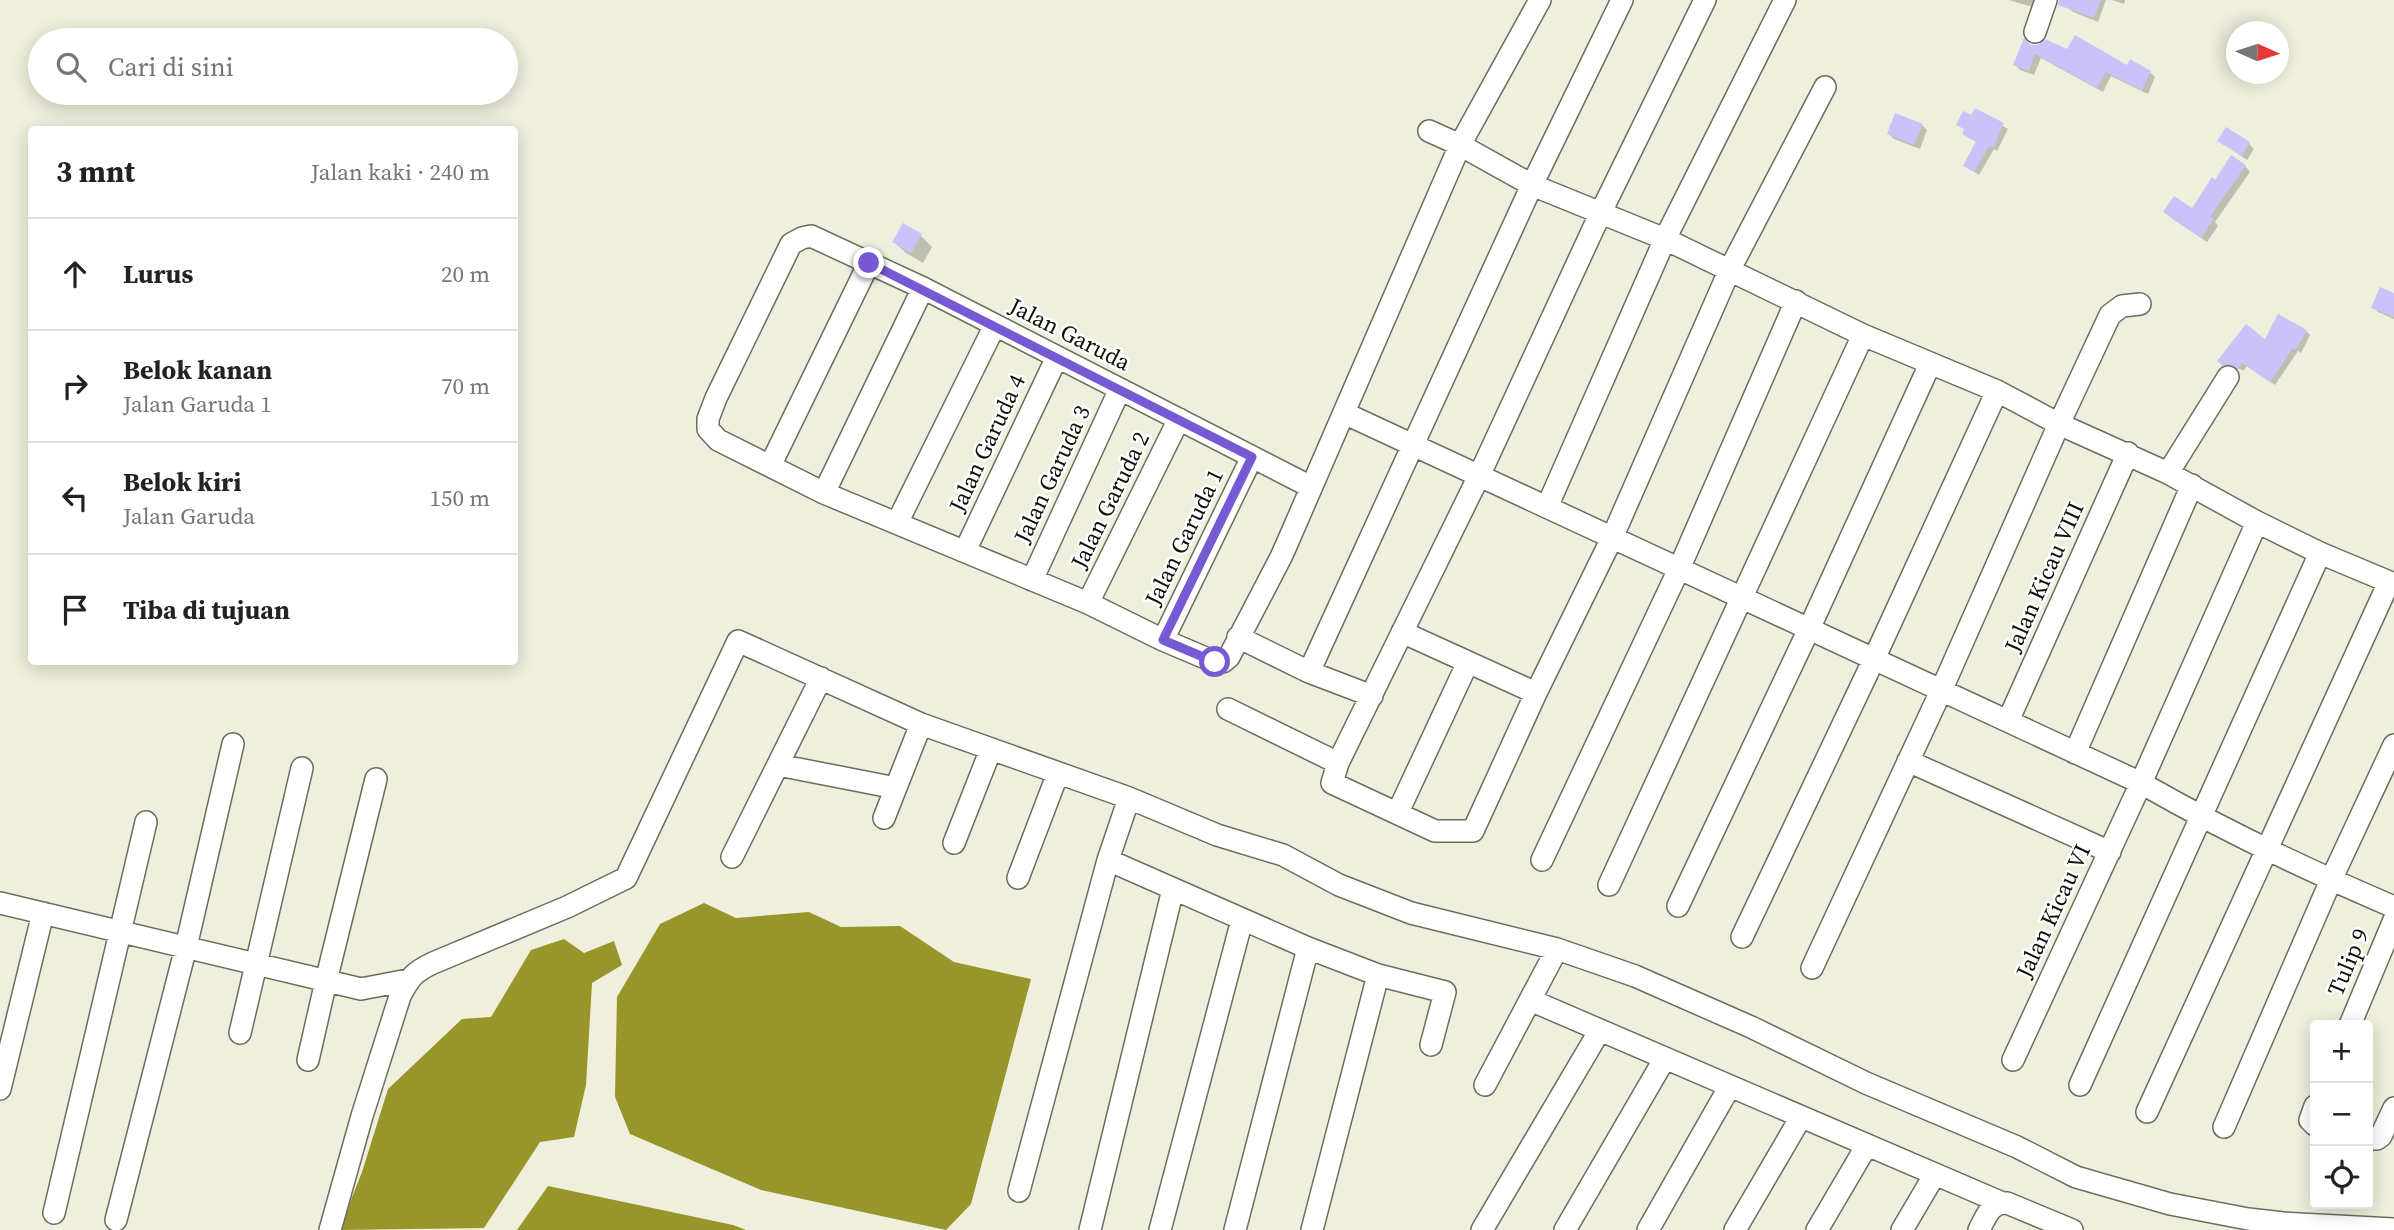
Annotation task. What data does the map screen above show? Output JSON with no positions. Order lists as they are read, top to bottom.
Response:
{
  "streets": {
    "street": [
      "Jalan Garuda",
      "Jalan Garuda 4",
      "Jalan Garuda 3",
      "Jalan Garuda 2",
      "Jalan Garuda 1",
      "Jalan Kicau VIII",
      "Jalan Kicau VI",
      "Tulip 9"
    ]
  },
  "crossings": [
    ["Jalan Garuda", "Jalan Garuda 4"],
    ["Jalan Garuda", "Jalan Garuda 3"],
    ["Jalan Garuda", "Jalan Garuda 2"],
    ["Jalan Garuda", "Jalan Garuda 1"]
  ],
  "north": "right",
  "page": {
    "search": "Cari di sini",
    "heading": ["3 mnt", "Jalan kaki · 240 m"],
    "list": [
      ["Lurus", "20 m"],
      ["Belok kanan", "Jalan Garuda 1", "70 m"],
      ["Belok kiri", "Jalan Garuda", "150 m"],
      "Tiba di tujuan"
    ],
    "map_buttons": ["+", "−"]
  }
}
